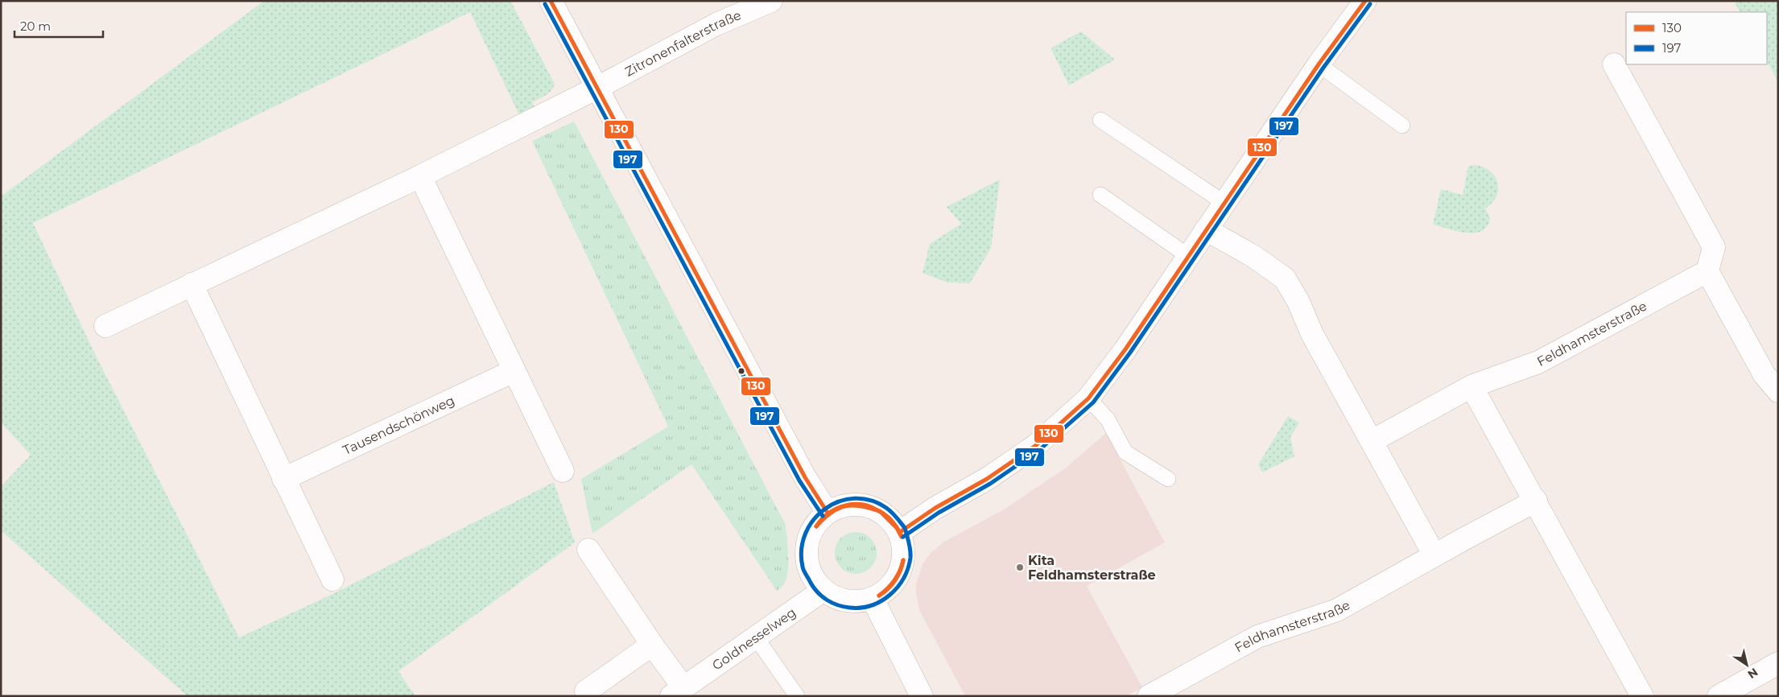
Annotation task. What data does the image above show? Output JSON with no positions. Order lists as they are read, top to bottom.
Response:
{
  "streets": {
    "street": [
      "Zitronenfalterstraße",
      "Feldhamsterstraße",
      "Tausendschönweg",
      "Goldnesselweg"
    ]
  },
  "places": ["Kita Feldhamsterstraße"],
  "lines": ["transit line 130", "transit line 197"],
  "legend": ["130", "197"],
  "scale_bar": "20 m",
  "north": "bottom right"
}
